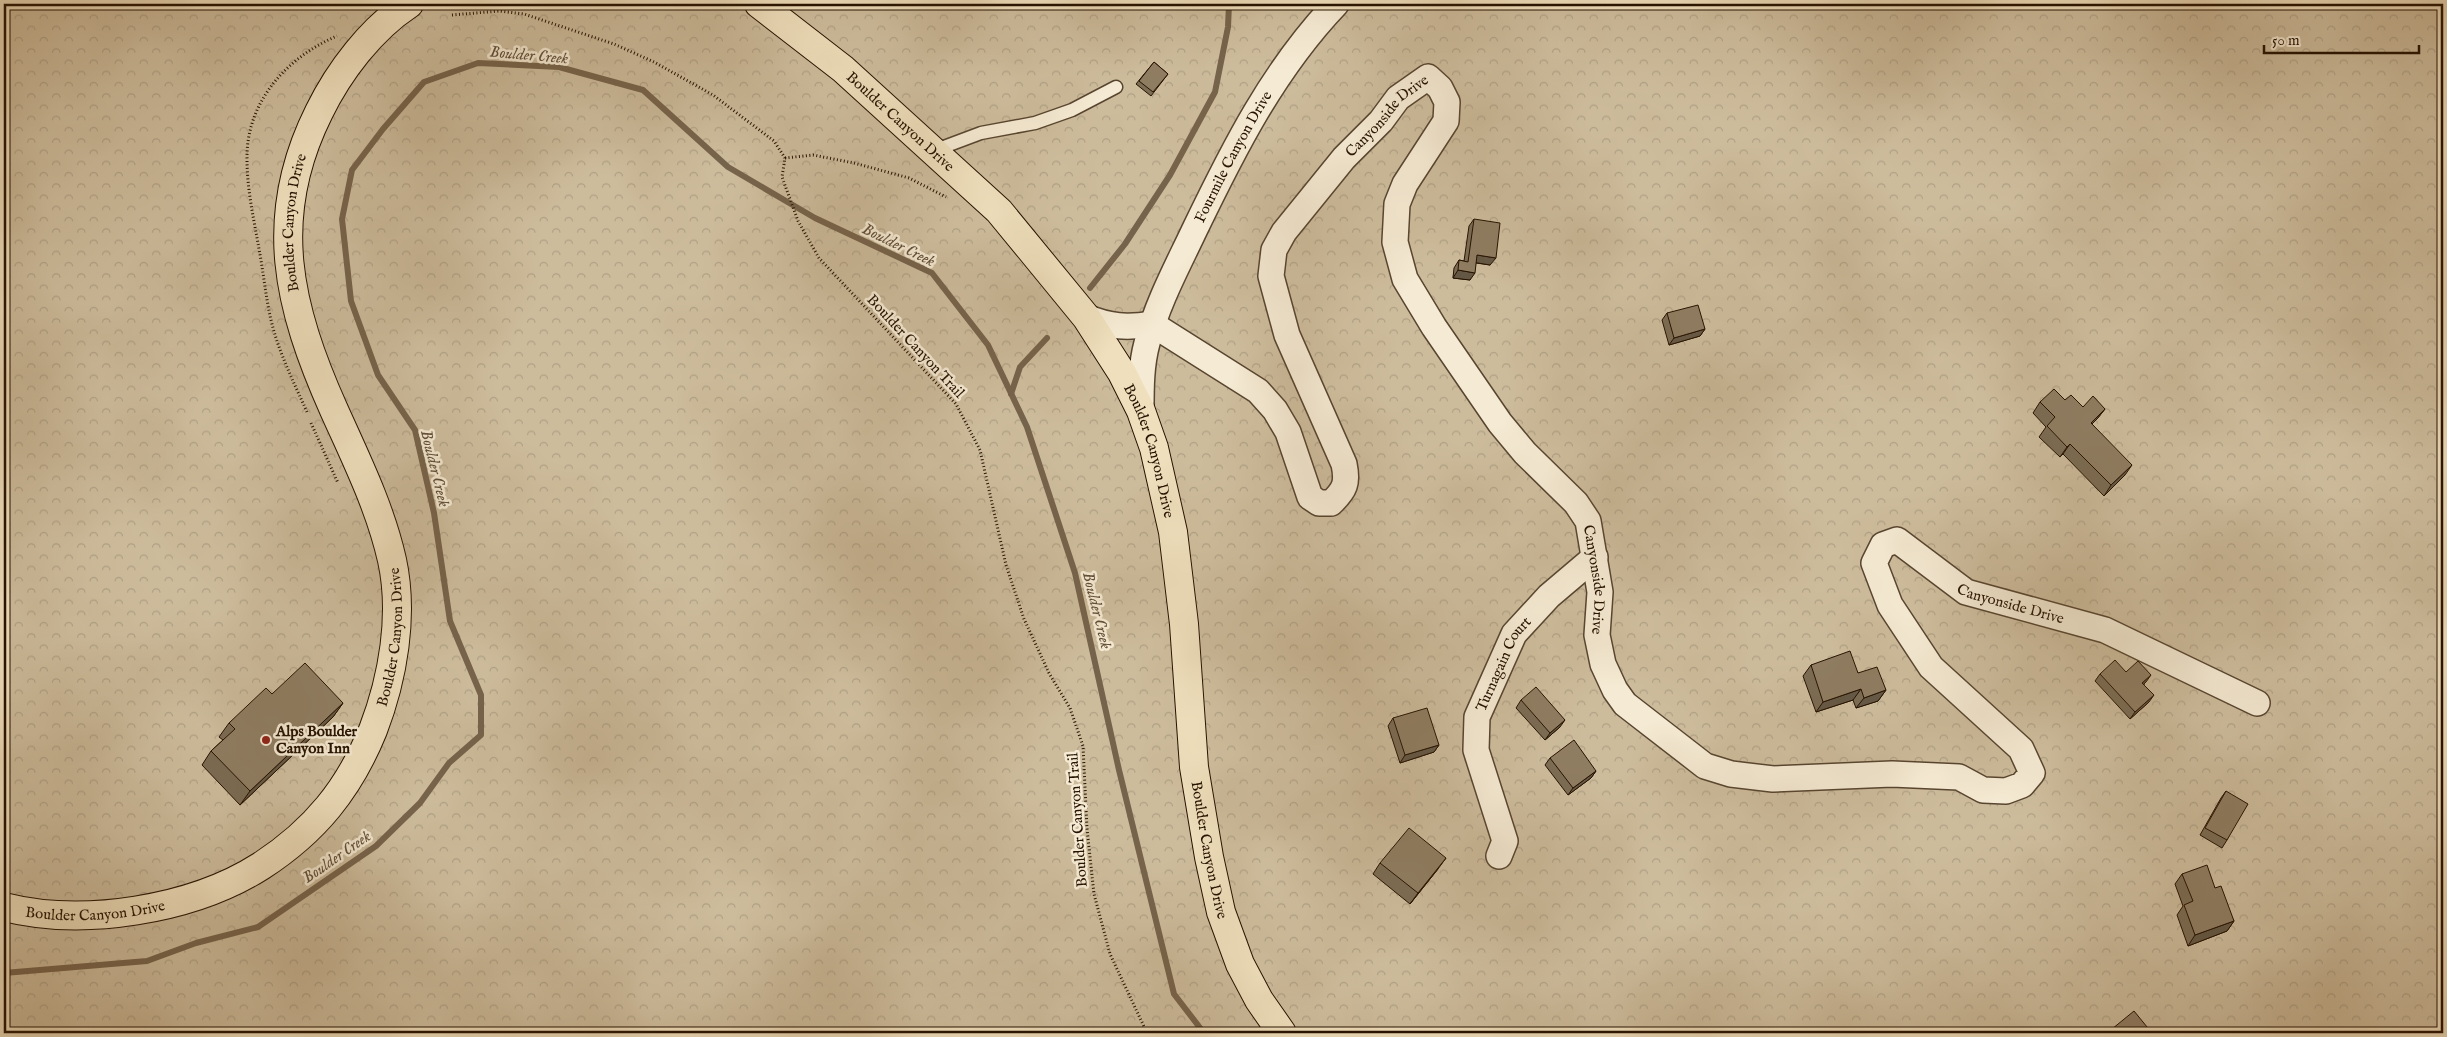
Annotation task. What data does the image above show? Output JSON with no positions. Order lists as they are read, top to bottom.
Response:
{
  "streets": {
    "main road": ["Boulder Canyon Drive"],
    "street": ["Canyonside Drive", "Fourmile Canyon Drive", "Turnagain Court"],
    "path": ["Boulder Canyon Trail"]
  },
  "crossings": [
    ["Canyonside Drive", "Fourmile Canyon Drive"],
    ["Canyonside Drive", "Turnagain Court"],
    ["Boulder Canyon Drive", "Fourmile Canyon Drive"]
  ],
  "water": ["Boulder Creek"],
  "places": ["Alps Boulder Canyon Inn"],
  "scale_bar": "50 m"
}
